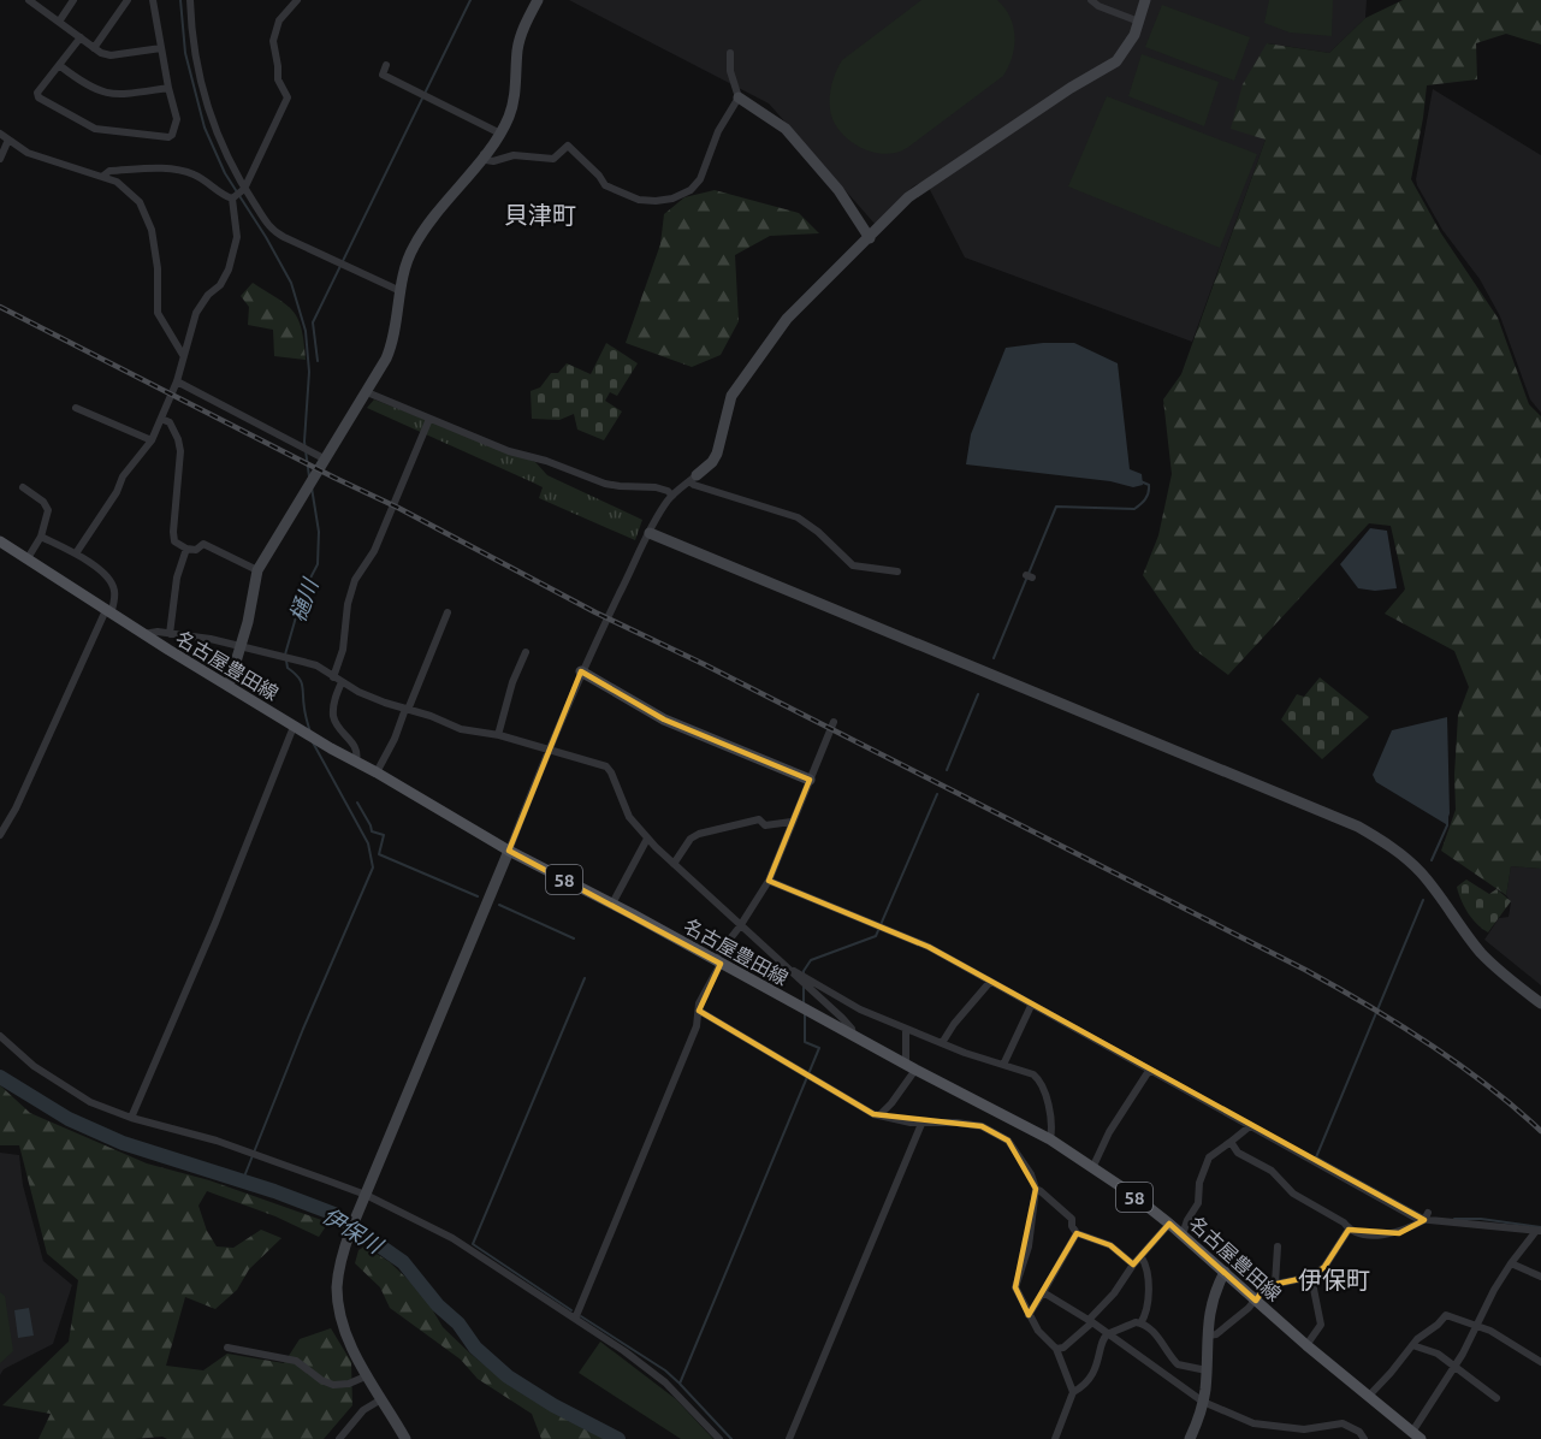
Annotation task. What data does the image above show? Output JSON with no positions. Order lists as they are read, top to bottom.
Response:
{
  "streets": {
    "main road": ["名古屋豊田線", "58"]
  },
  "districts": ["貝津町", "伊保町"],
  "water": ["樋川", "伊保川"]
}
